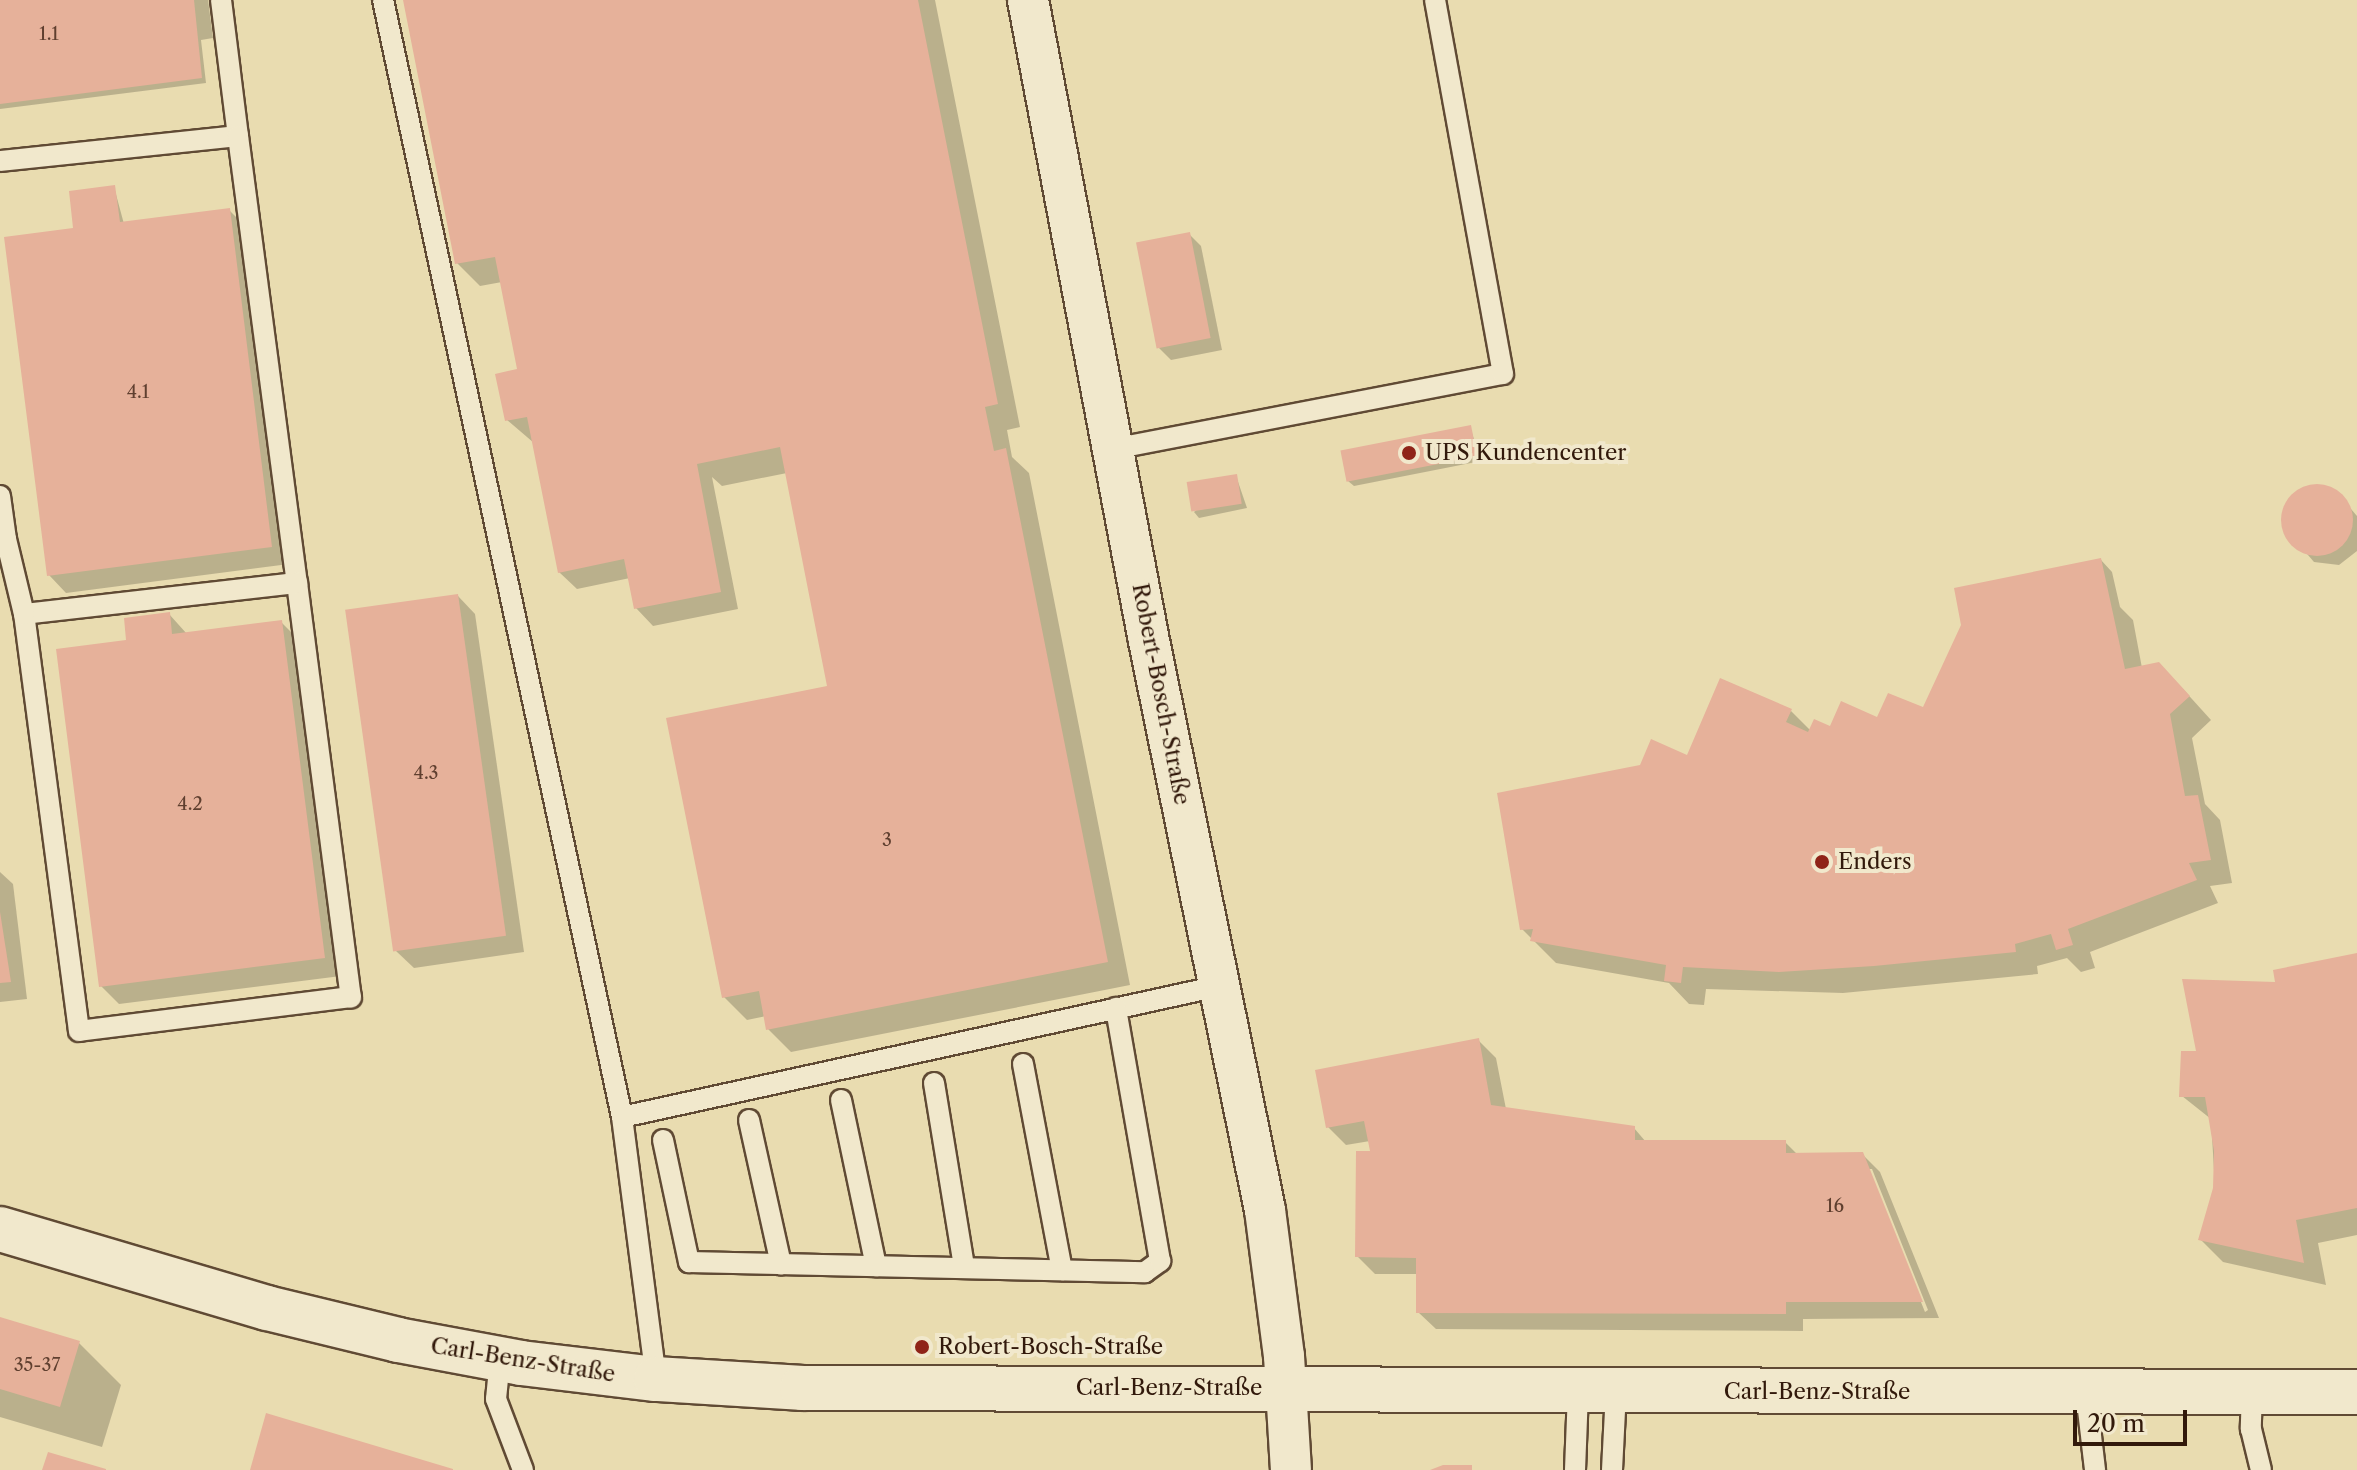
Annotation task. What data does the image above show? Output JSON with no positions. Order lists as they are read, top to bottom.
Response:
{
  "streets": {
    "main road": ["Carl-Benz-Straße"],
    "street": ["Robert-Bosch-Straße"]
  },
  "crossings": [
    ["Robert-Bosch-Straße", "Carl-Benz-Straße"]
  ],
  "places": ["UPS Kundencenter", "Enders", "Robert-Bosch-Straße"],
  "house_numbers": [
    "1.1",
    "4.1",
    "4.3",
    "4.2",
    "3",
    "16",
    "35-37"
  ],
  "scale_bar": "20 m"
}
